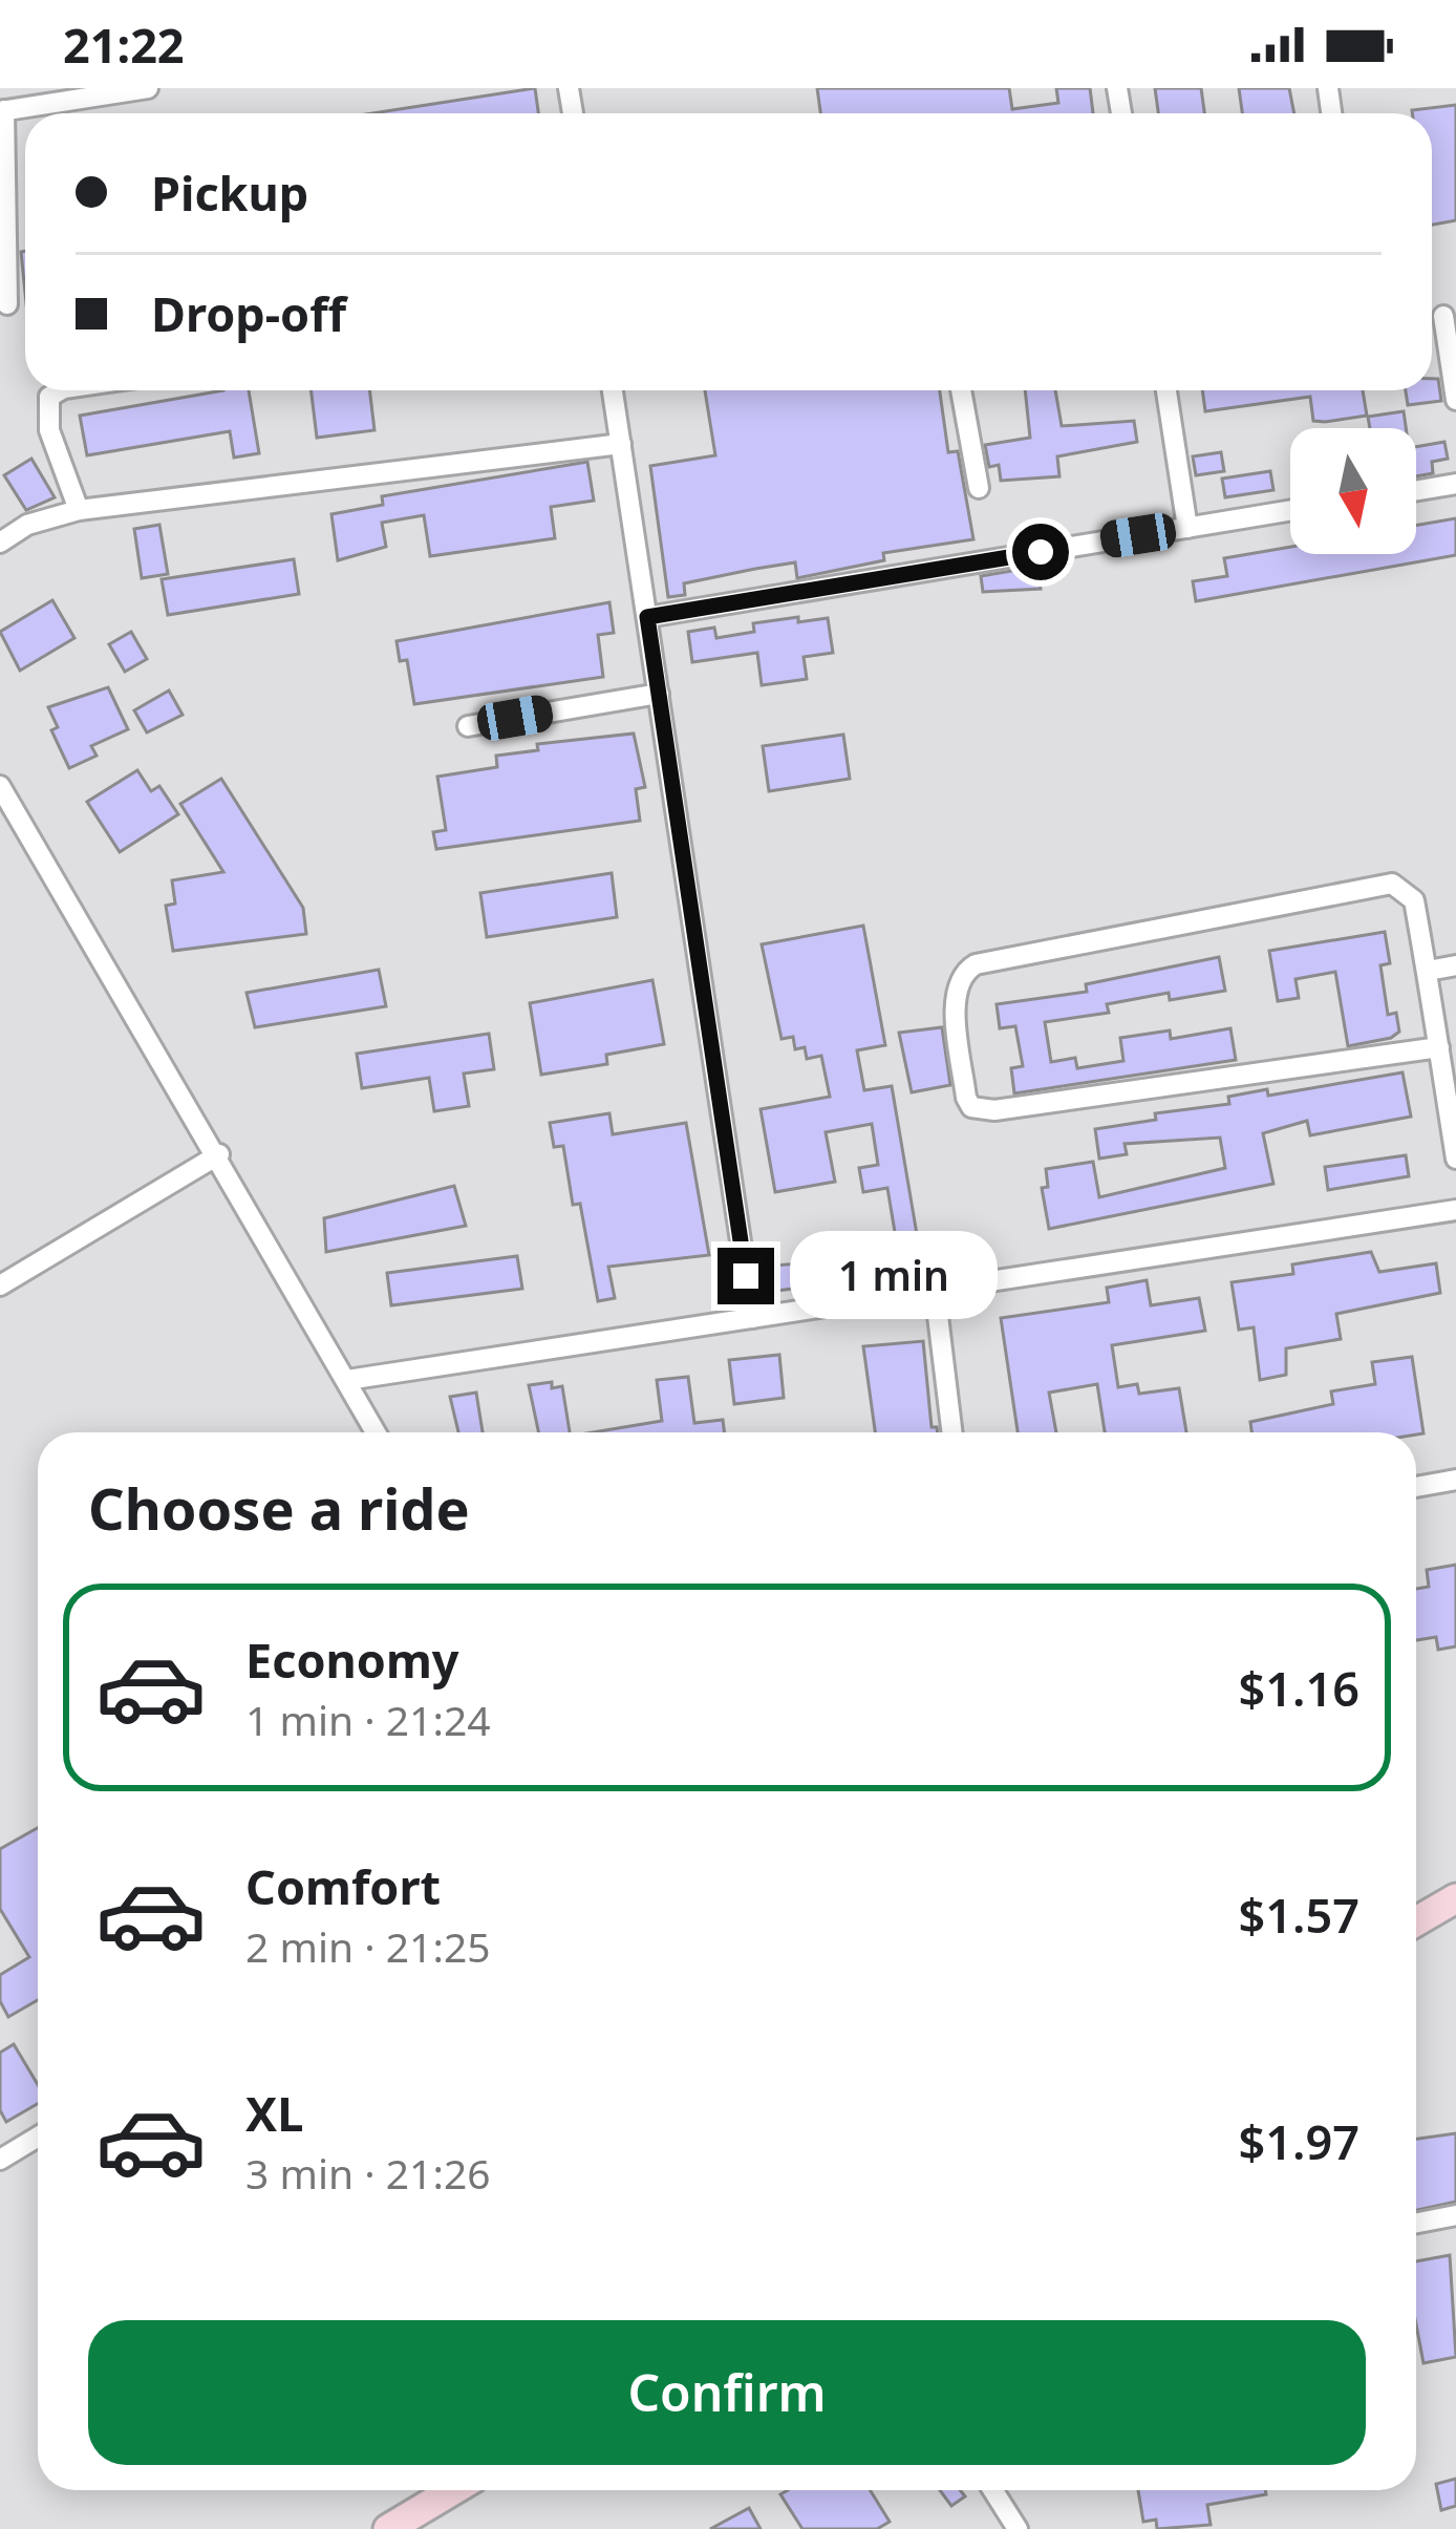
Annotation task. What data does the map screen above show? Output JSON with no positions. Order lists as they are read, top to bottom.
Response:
{
  "north": "bottom",
  "page": {
    "status": "21:22",
    "banner": ["Pickup", "Drop-off"],
    "bubble": "1 min",
    "heading": "Choose a ride",
    "list": [
      {
        "name": "Economy",
        "note": "1 min · 21:24",
        "value": "$1.16"
      },
      {
        "name": "Comfort",
        "note": "2 min · 21:25",
        "value": "$1.57"
      },
      {
        "name": "XL",
        "note": "3 min · 21:26",
        "value": "$1.97"
      }
    ],
    "buttons": "Confirm"
  }
}
